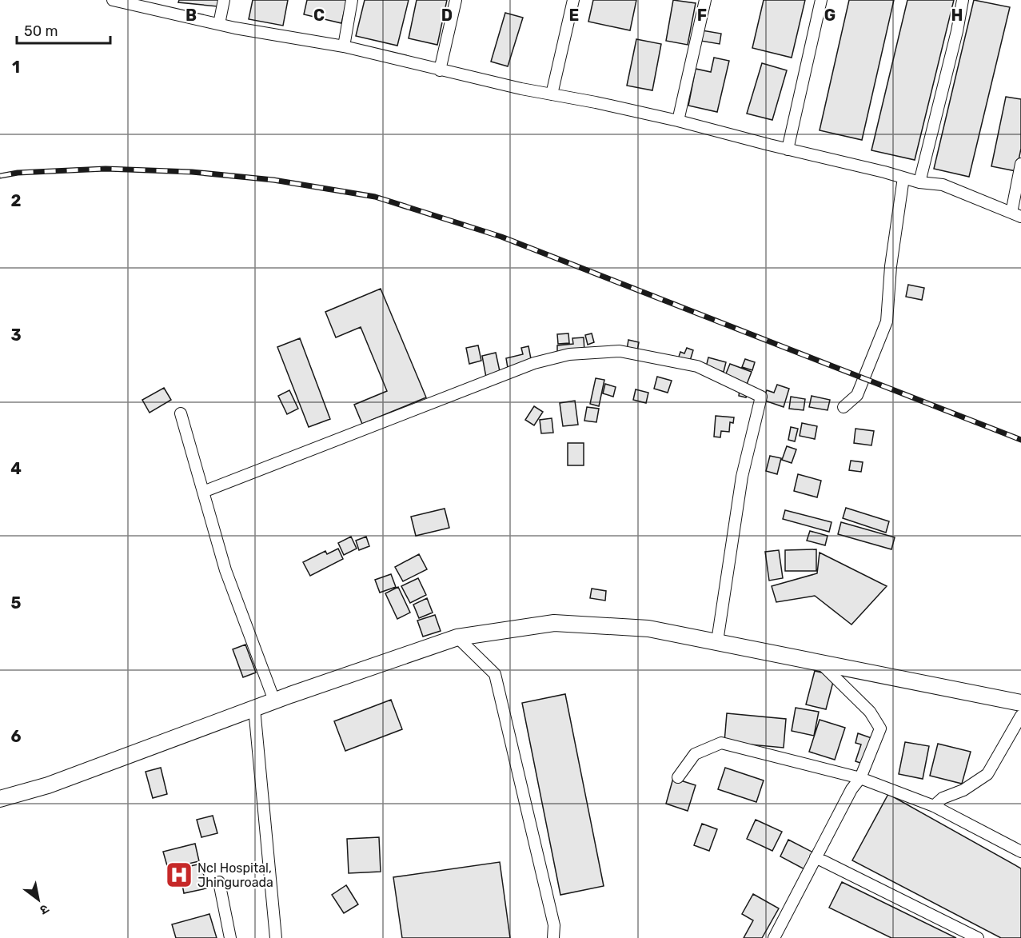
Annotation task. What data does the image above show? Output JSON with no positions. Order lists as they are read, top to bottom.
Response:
{
  "places": {
    "hospital": ["Ncl Hospital, Jhinguroada"]
  },
  "scale_bar": "50 m",
  "north": "bottom right",
  "grid": {
    "columns": [
      "B",
      "C",
      "D",
      "E",
      "F",
      "G",
      "H"
    ],
    "rows": [
      "1",
      "2",
      "3",
      "4",
      "5",
      "6"
    ]
  }
}
